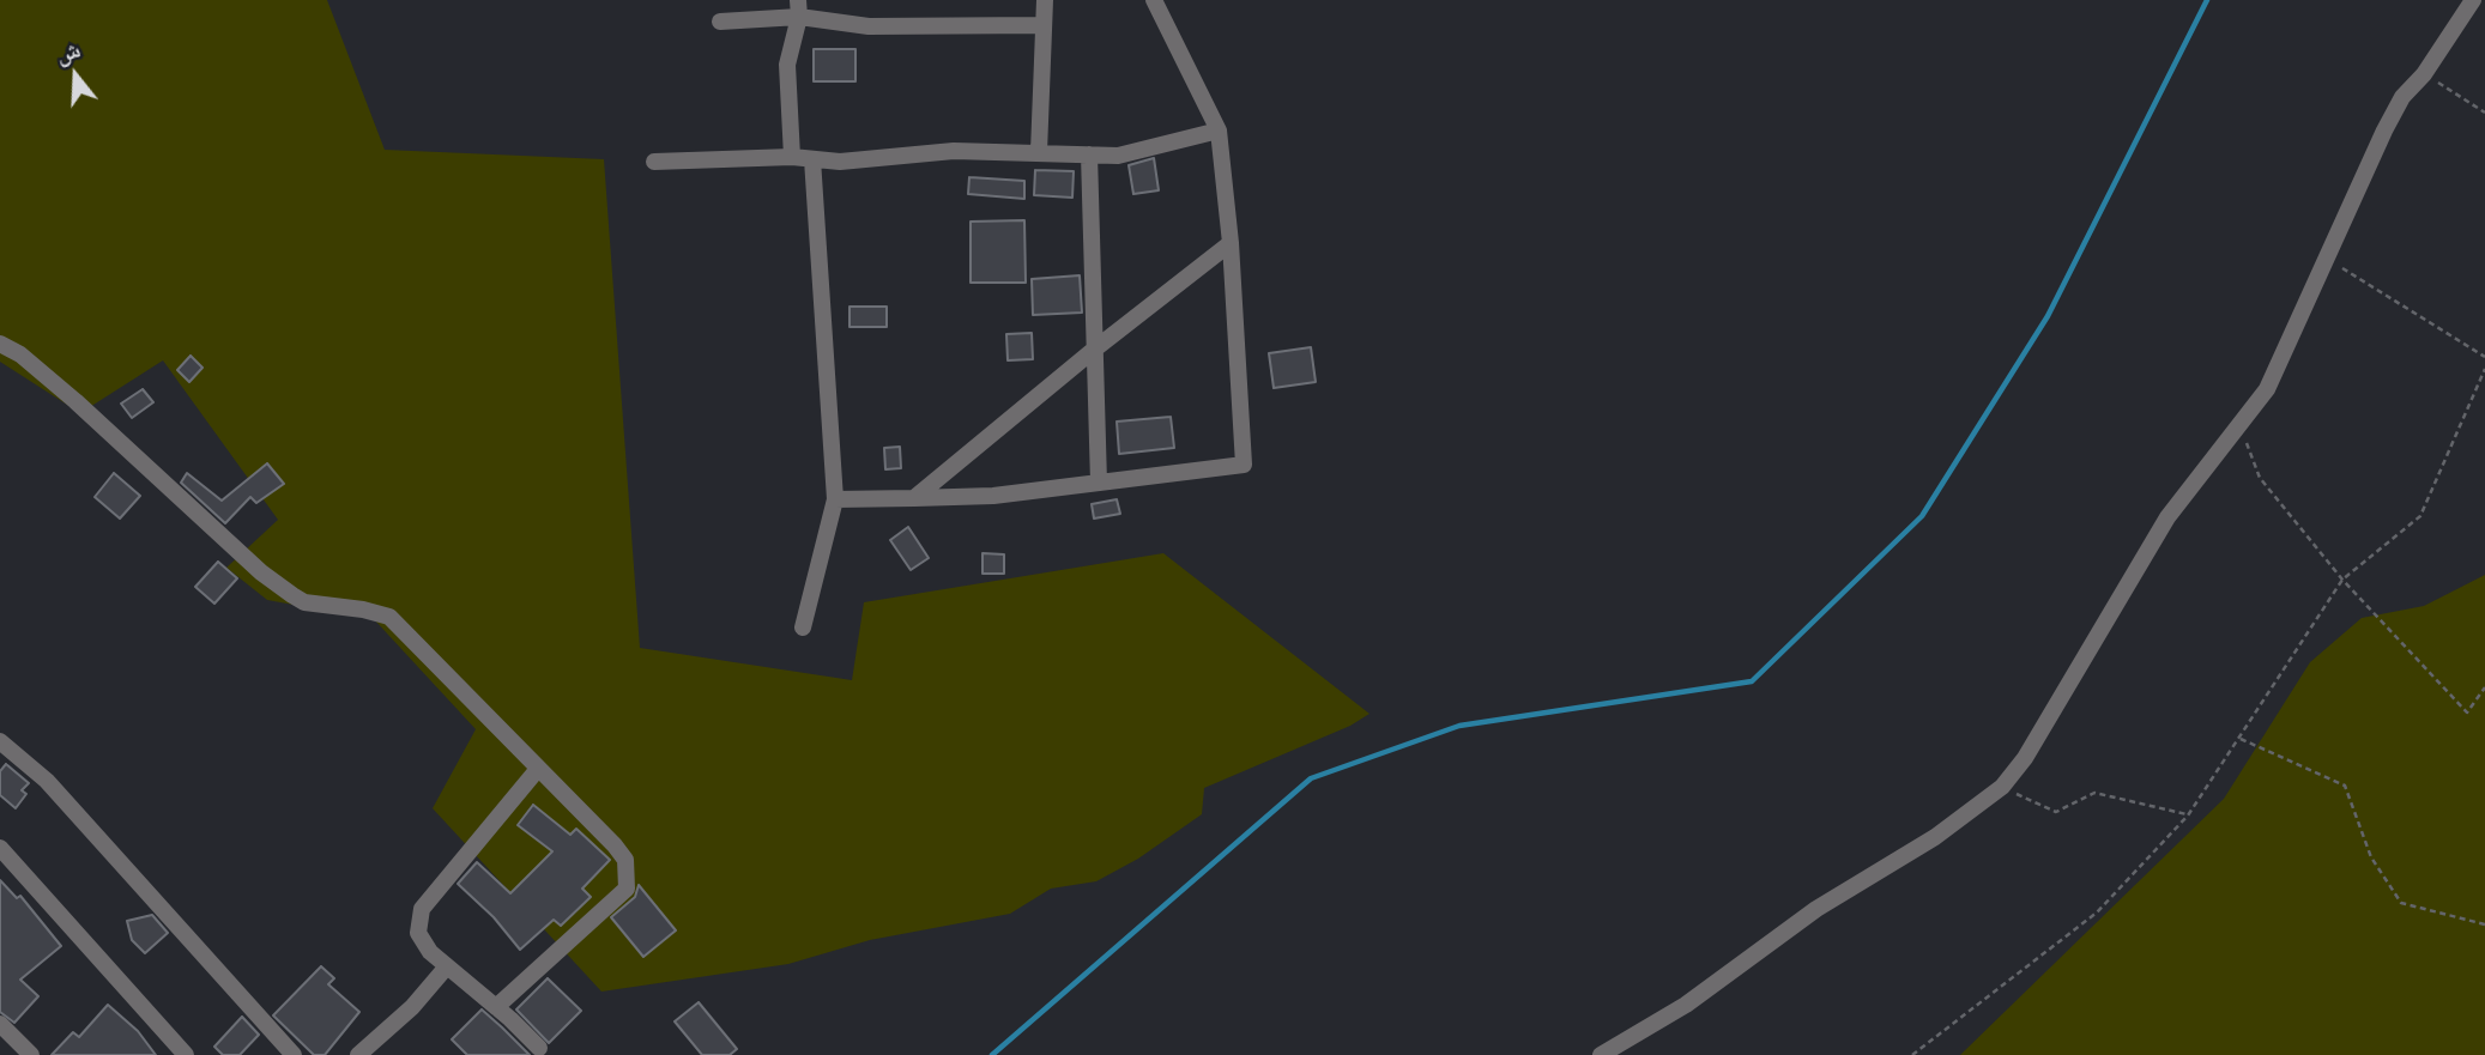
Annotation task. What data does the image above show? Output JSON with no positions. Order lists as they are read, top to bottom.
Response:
{
  "north": "top"
}
